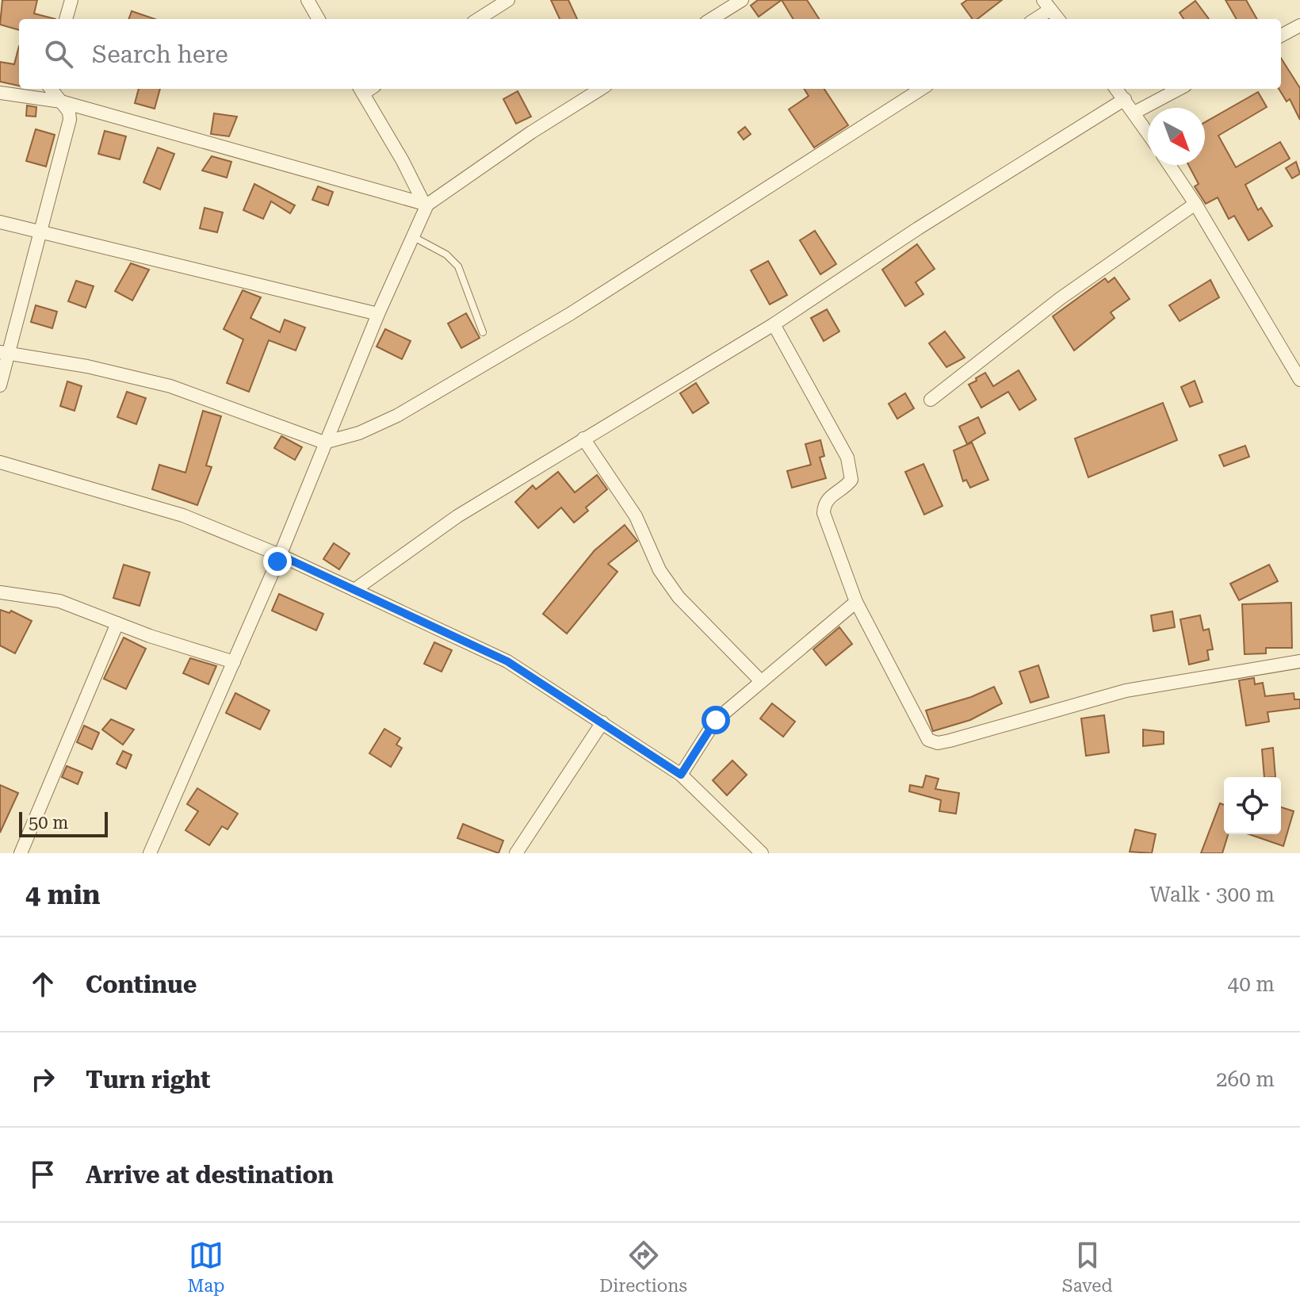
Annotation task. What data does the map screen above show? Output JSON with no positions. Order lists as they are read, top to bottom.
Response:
{
  "scale_bar": "50 m",
  "north": "bottom right",
  "page": {
    "search": "Search here",
    "scale": "50 m",
    "heading": ["4 min", "Walk · 300 m"],
    "list": [
      ["Continue", "40 m"],
      ["Turn right", "260 m"],
      "Arrive at destination"
    ],
    "nav": ["Map", "Directions", "Saved"]
  }
}
